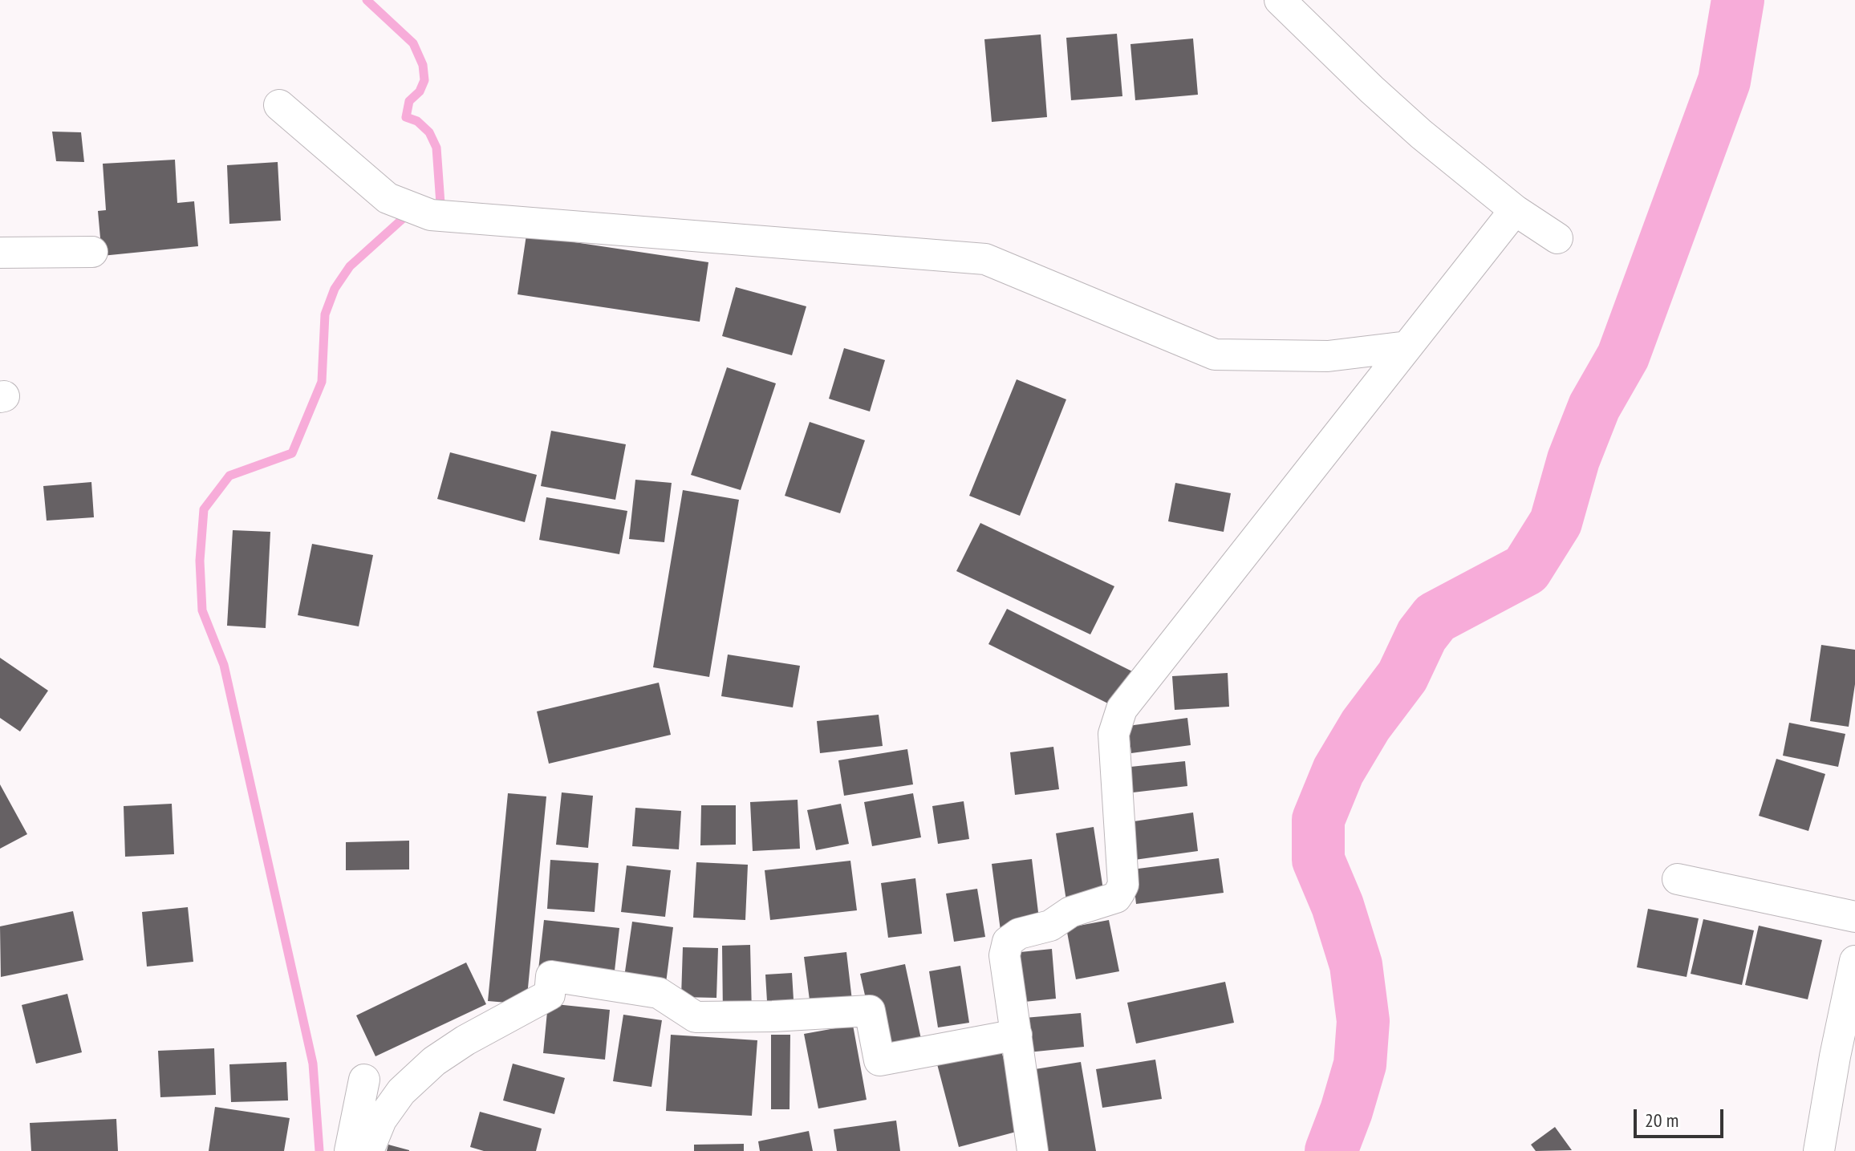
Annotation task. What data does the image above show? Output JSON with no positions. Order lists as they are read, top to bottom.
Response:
{
  "scale_bar": "20 m"
}
